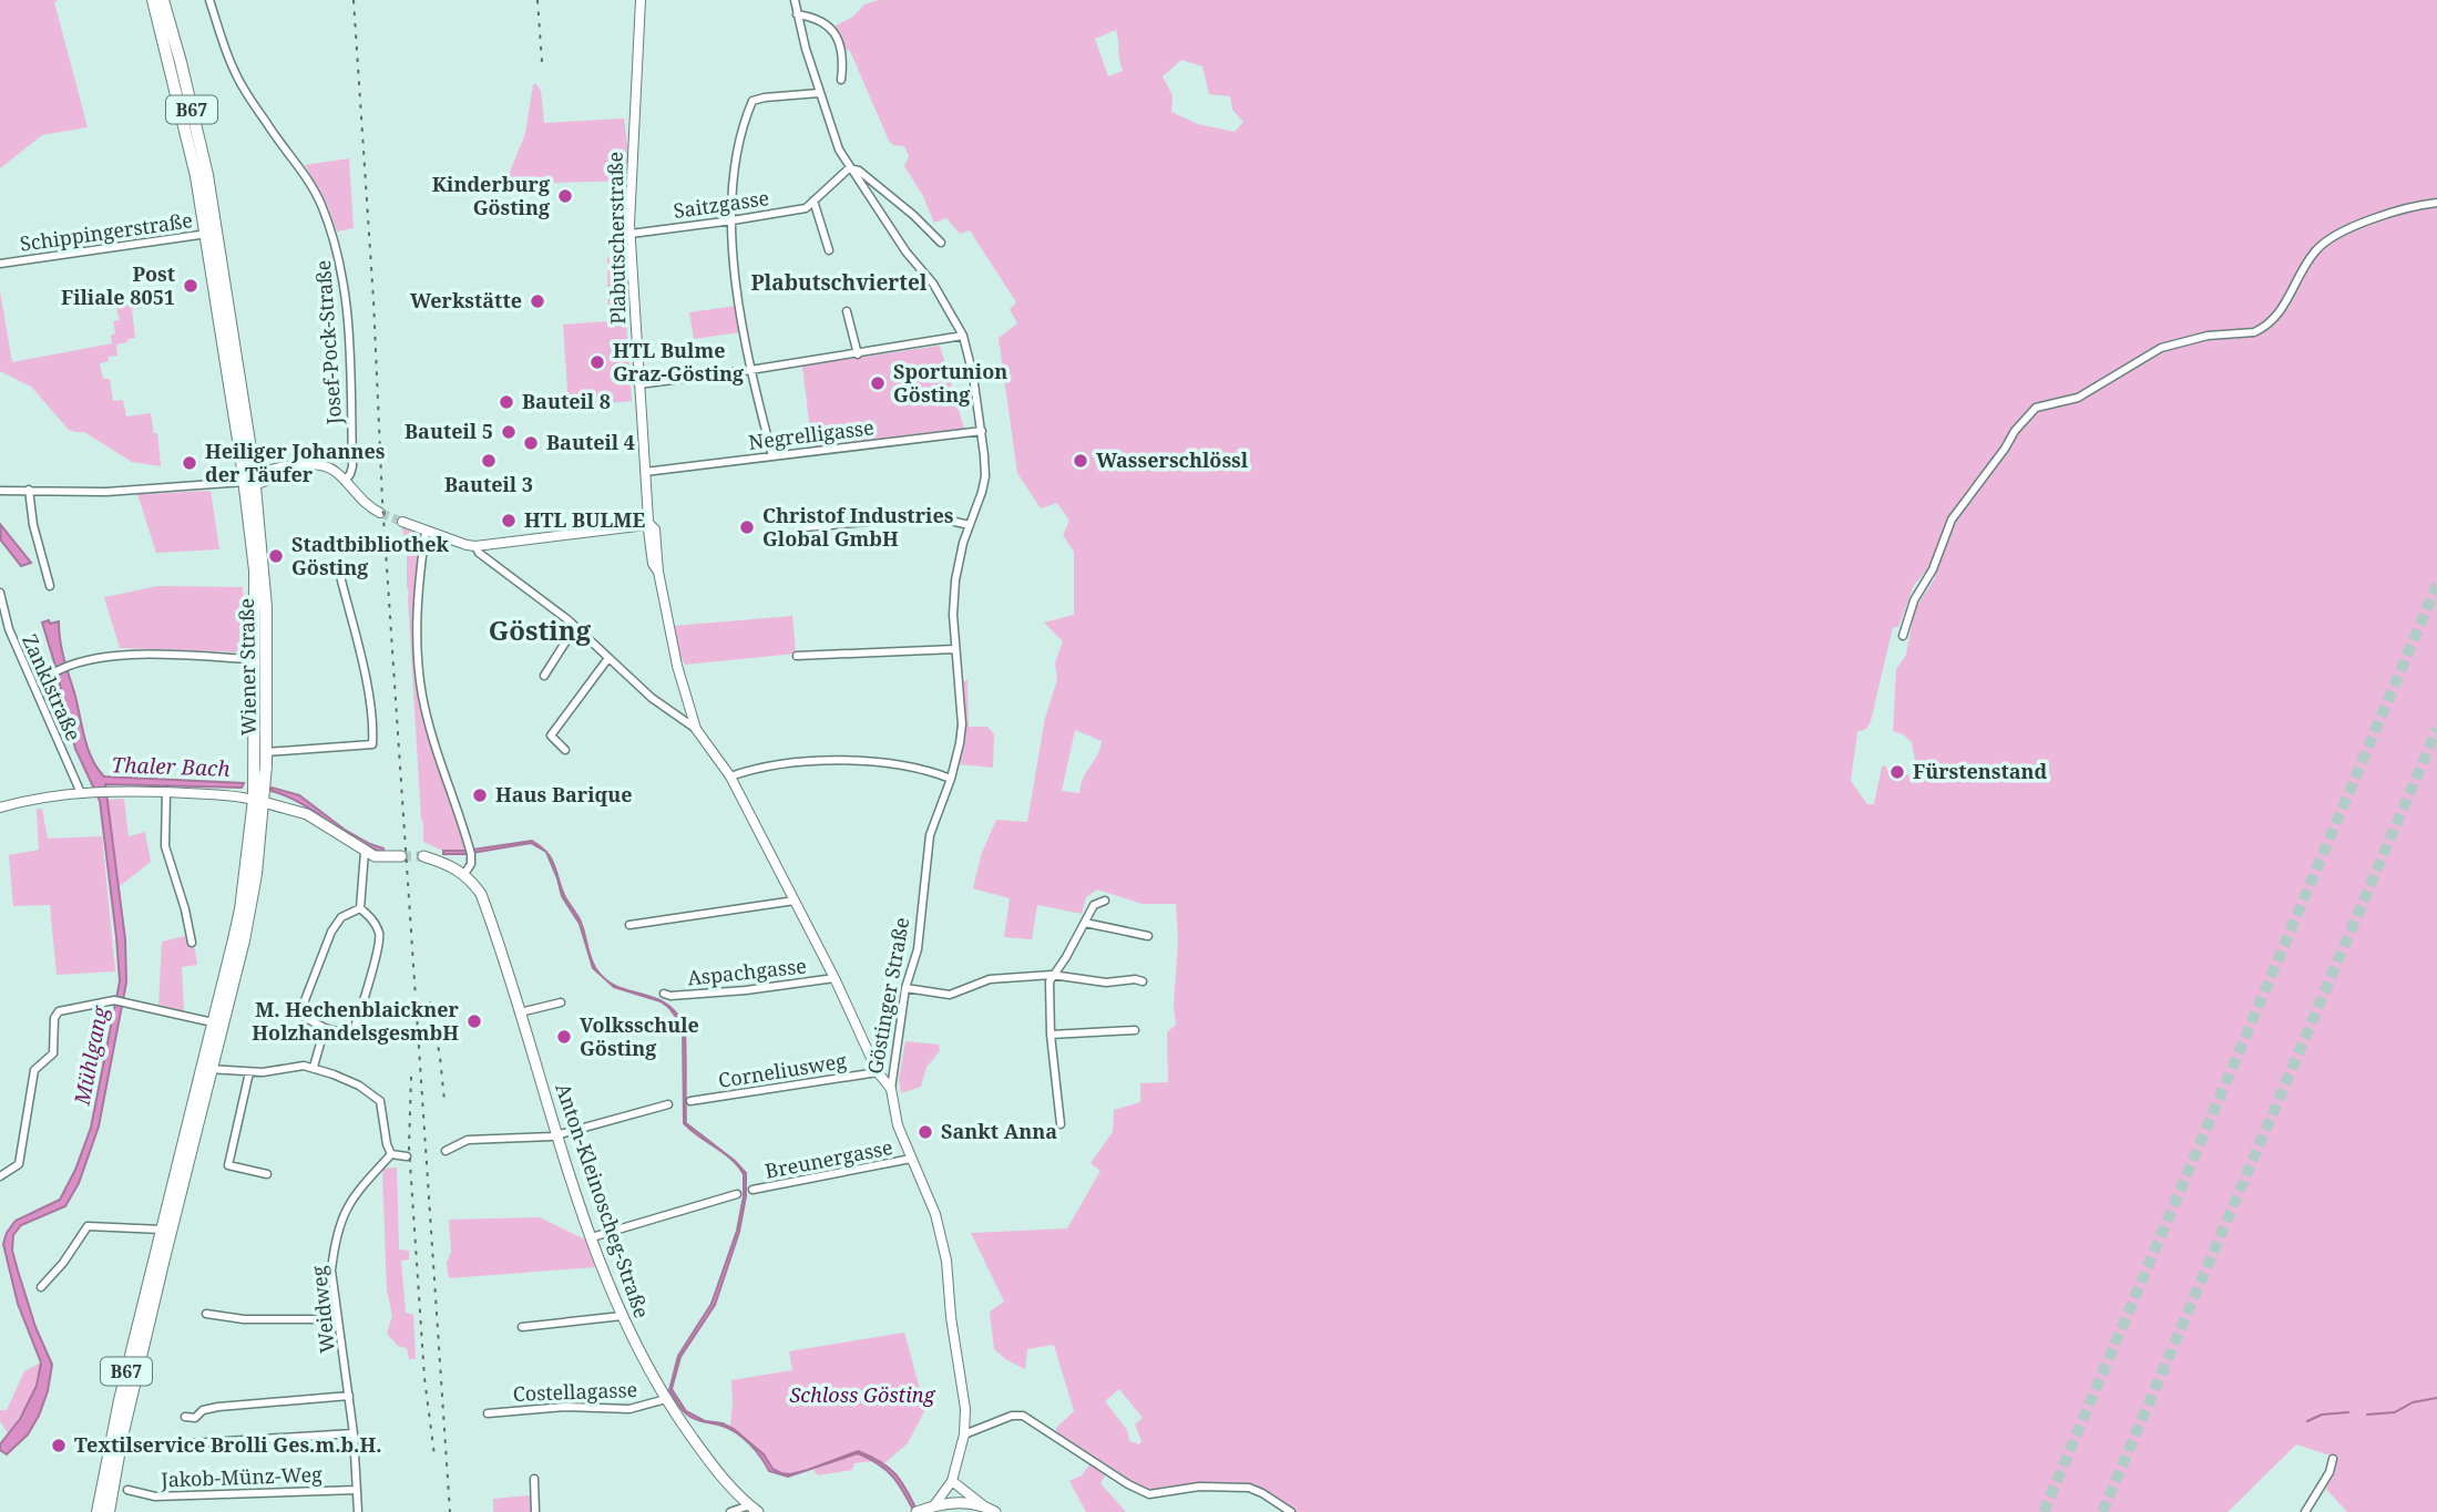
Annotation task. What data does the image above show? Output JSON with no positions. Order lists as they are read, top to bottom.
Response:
{
  "streets": {
    "main road": ["B67", "Wiener Straße", "Anton-Kleinoscheg-Straße"],
    "street": [
      "Saitzgasse",
      "Schippingerstraße",
      "Plabutscherstraße",
      "Josef-Pock-Straße",
      "Negrelligasse",
      "Zanklstraße",
      "Aspachgasse",
      "Göstinger Straße",
      "Corneliusweg",
      "Breunergasse",
      "Weidweg",
      "Costellagasse",
      "Jakob-Münz-Weg"
    ]
  },
  "crossings": [
    ["Saitzgasse", "Plabutscherstraße"],
    ["Saitzgasse", "Göstinger Straße"],
    ["Schippingerstraße", "Wiener Straße"],
    ["Plabutscherstraße", "Negrelligasse"],
    ["Plabutscherstraße", "Aspachgasse"],
    ["Plabutscherstraße", "Göstinger Straße"],
    ["Plabutscherstraße", "Corneliusweg"],
    ["Negrelligasse", "Göstinger Straße"],
    ["Wiener Straße", "Zanklstraße"],
    ["Göstinger Straße", "Breunergasse"],
    ["Anton-Kleinoscheg-Straße", "Costellagasse"],
    ["Weidweg", "Jakob-Münz-Weg"]
  ],
  "districts": ["Plabutschviertel", "Gösting"],
  "water": ["Thaler Bach", "Mühlgang"],
  "parks": ["Schloss Gösting"],
  "places": [
    "Kinderburg Gösting",
    "Post Filiale 8051",
    "Werkstätte",
    "HTL Bulme Graz-Gösting",
    "Sportunion Gösting",
    "Bauteil 8",
    "Bauteil 5",
    "Bauteil 4",
    "Bauteil 3",
    "Wasserschlössl",
    "Heiliger Johannes der Täufer",
    "HTL BULME",
    "Christof Industries Global GmbH",
    "Stadtbibliothek Gösting",
    "Fürstenstand",
    "Haus Barique",
    "M. Hechenblaickner HolzhandelsgesmbH",
    "Volksschule Gösting",
    "Sankt Anna",
    "Textilservice Brolli Ges.m.b.H."
  ]
}
